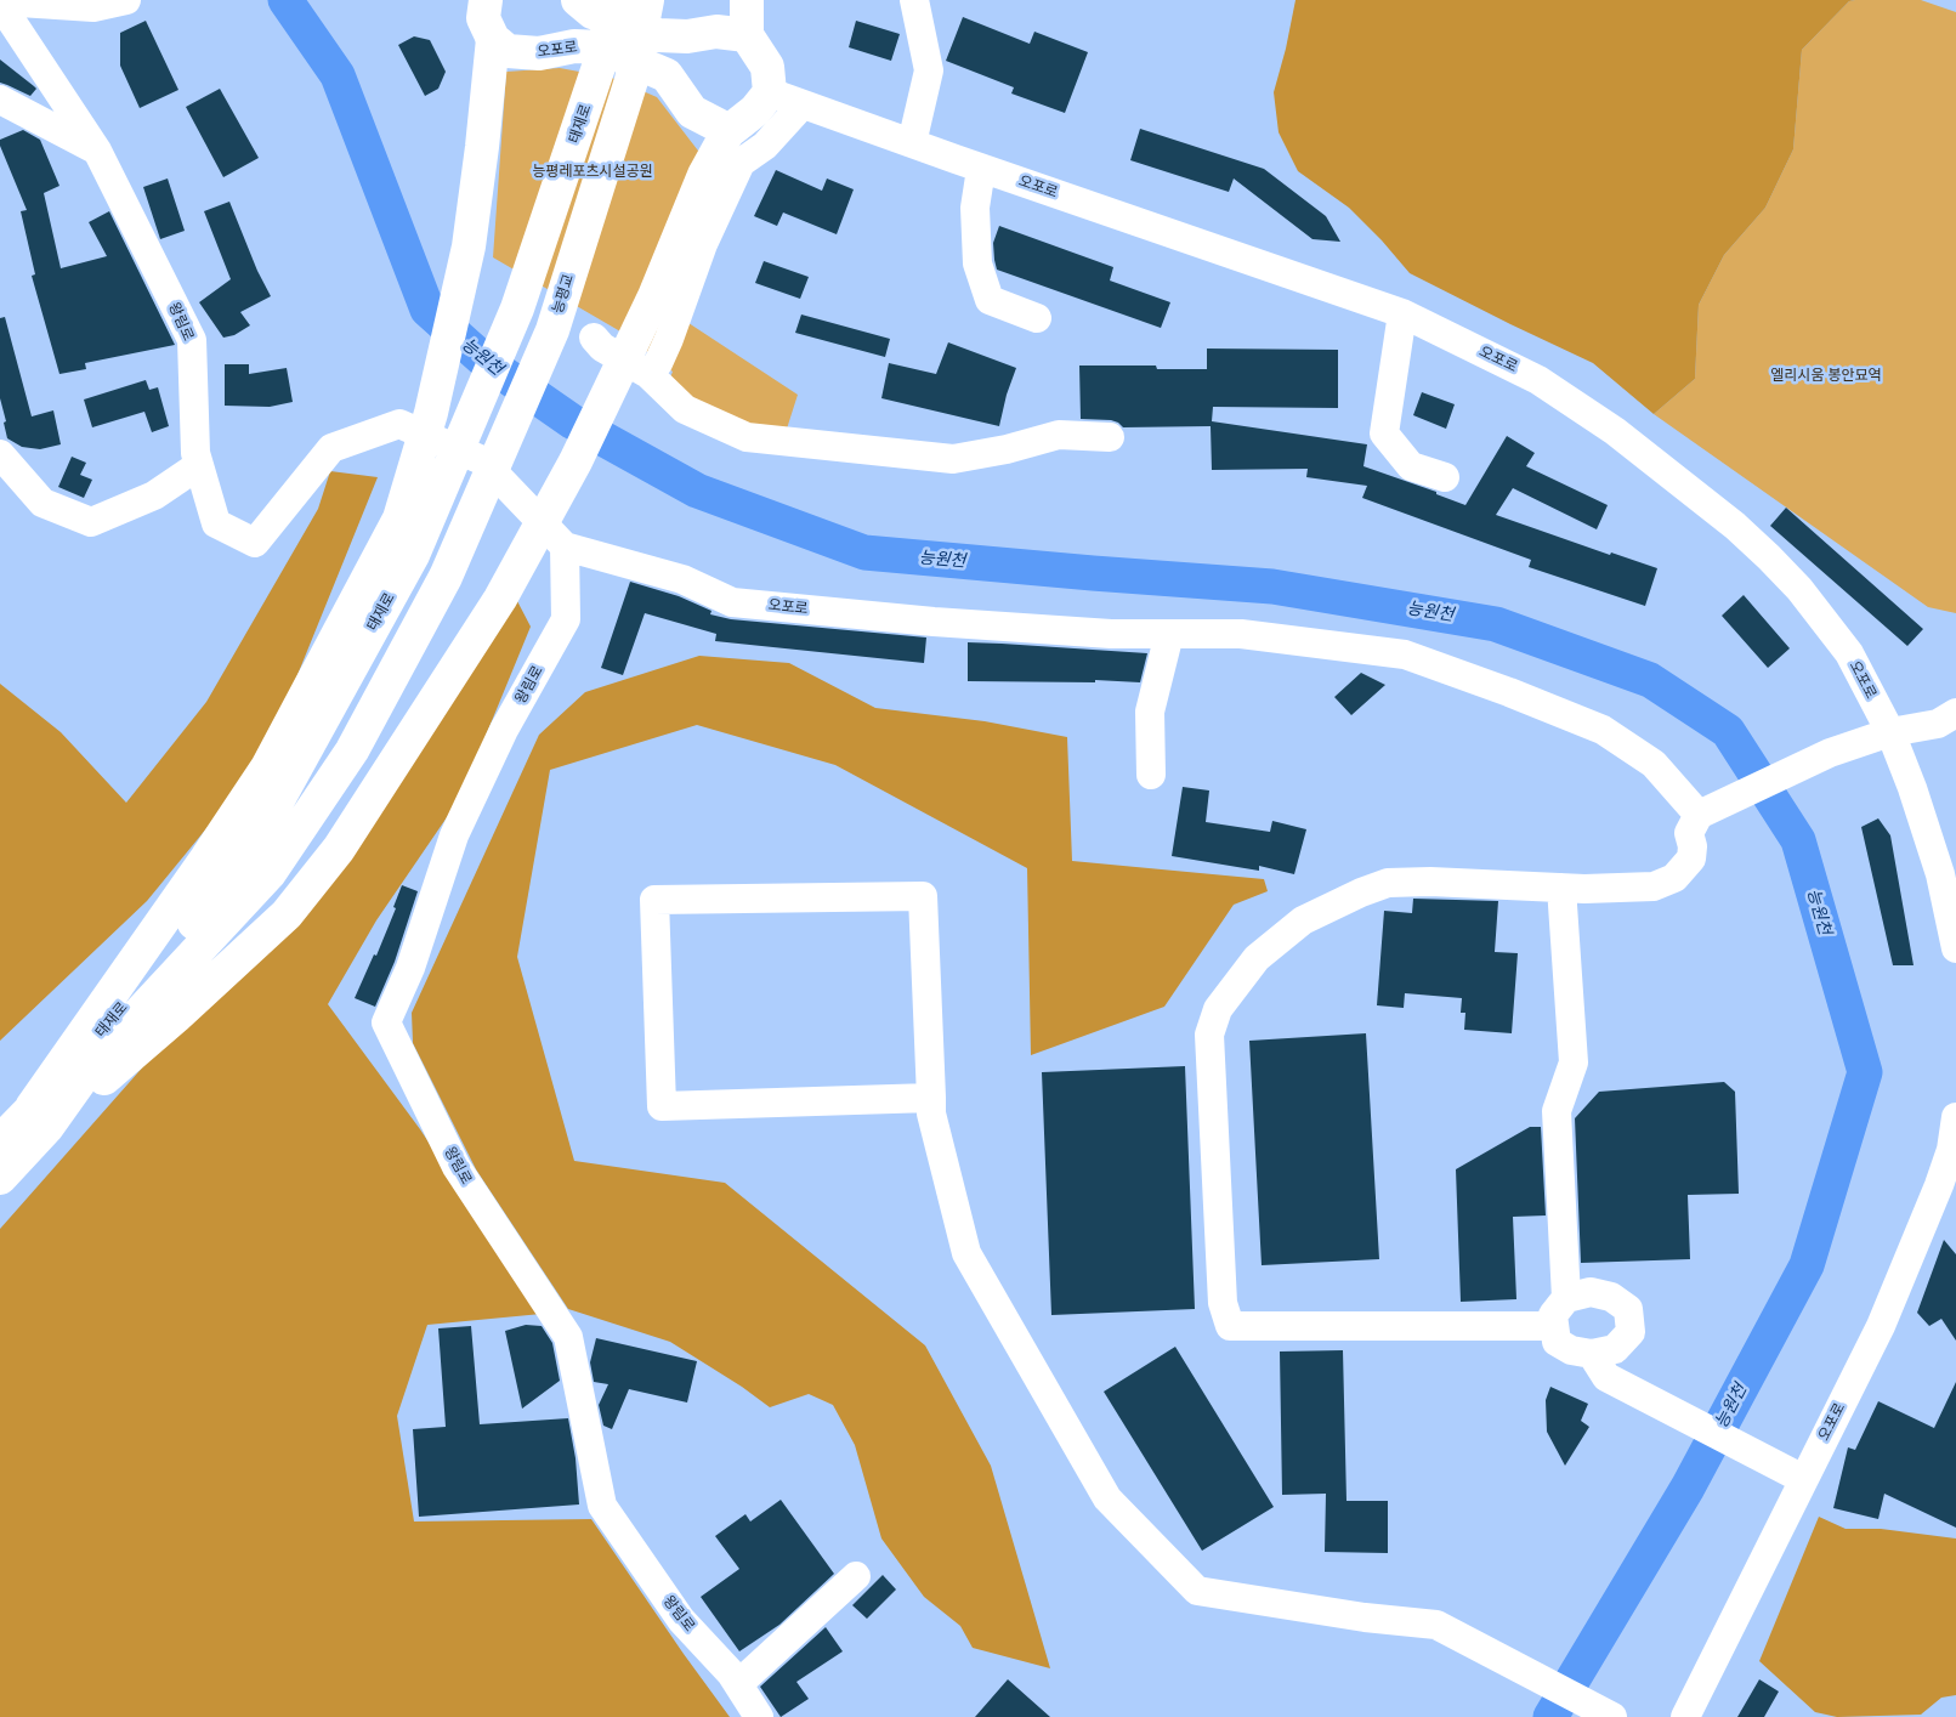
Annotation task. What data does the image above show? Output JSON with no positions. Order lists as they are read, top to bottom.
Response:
{
  "streets": {
    "main road": ["오포로", "태재로", "능평교"],
    "street": ["왕림로"]
  },
  "crossings": [
    ["오포로", "왕림로"],
    ["태재로", "능평교"]
  ],
  "water": ["능원천"],
  "parks": ["능평레포츠시설공원", "엘리시움 봉안묘역"]
}
